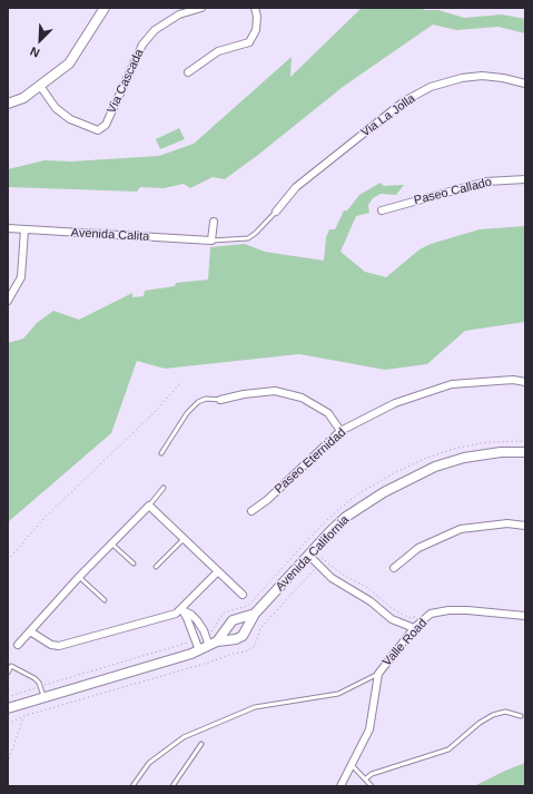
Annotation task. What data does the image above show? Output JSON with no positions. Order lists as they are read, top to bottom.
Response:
{
  "streets": {
    "street": [
      "Via Cascada",
      "Via La Jolla",
      "Paseo Callado",
      "Avenida Calita",
      "Paseo Eternidad",
      "Avenida California",
      "Valle Road"
    ]
  },
  "north": "bottom left"
}
